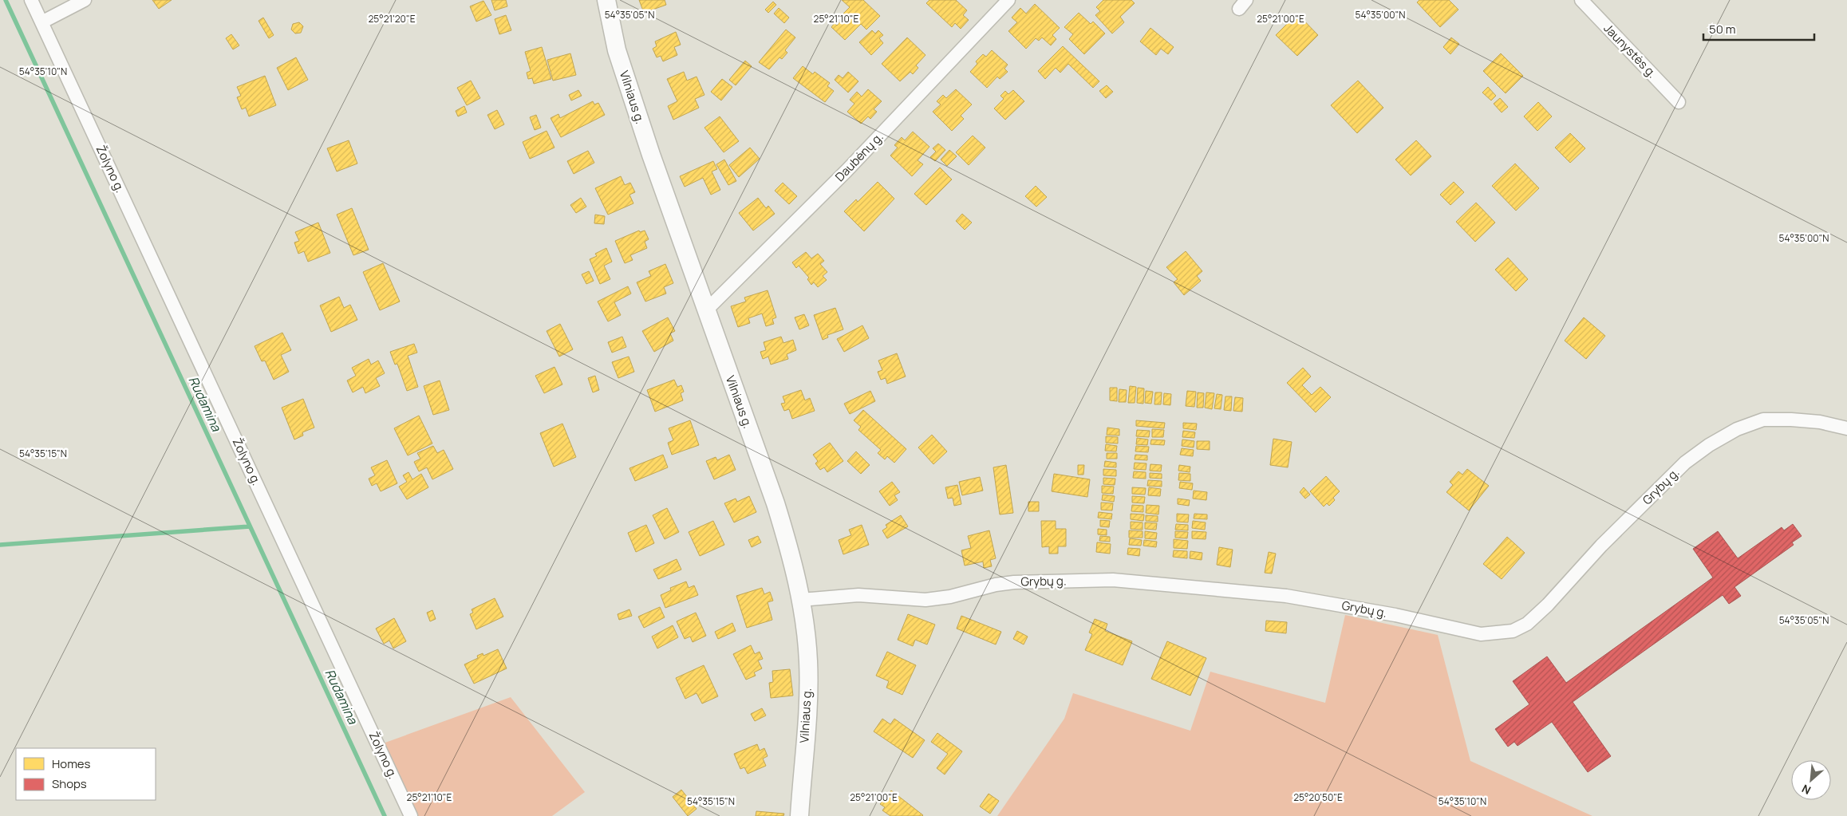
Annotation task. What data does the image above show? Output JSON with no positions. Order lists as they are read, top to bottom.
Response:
{
  "streets": {
    "main road": ["Vilniaus g."],
    "street": [
      "Jaunystės g.",
      "Daubėnų g.",
      "Žolyno g.",
      "Grybų g."
    ]
  },
  "crossings": [
    ["Vilniaus g.", "Daubėnų g."],
    ["Vilniaus g.", "Grybų g."]
  ],
  "water": ["Rudamina"],
  "legend": ["Homes", "Shops"],
  "scale_bar": "50 m",
  "north": "bottom left",
  "coordinates": [
    "54°35'05\"N",
    "54°35'00\"N",
    "25°21'20\"E",
    "25°21'10\"E",
    "25°21'00\"E",
    "54°35'10\"N",
    "54°35'15\"N",
    "25°20'50\"E"
  ]
}
